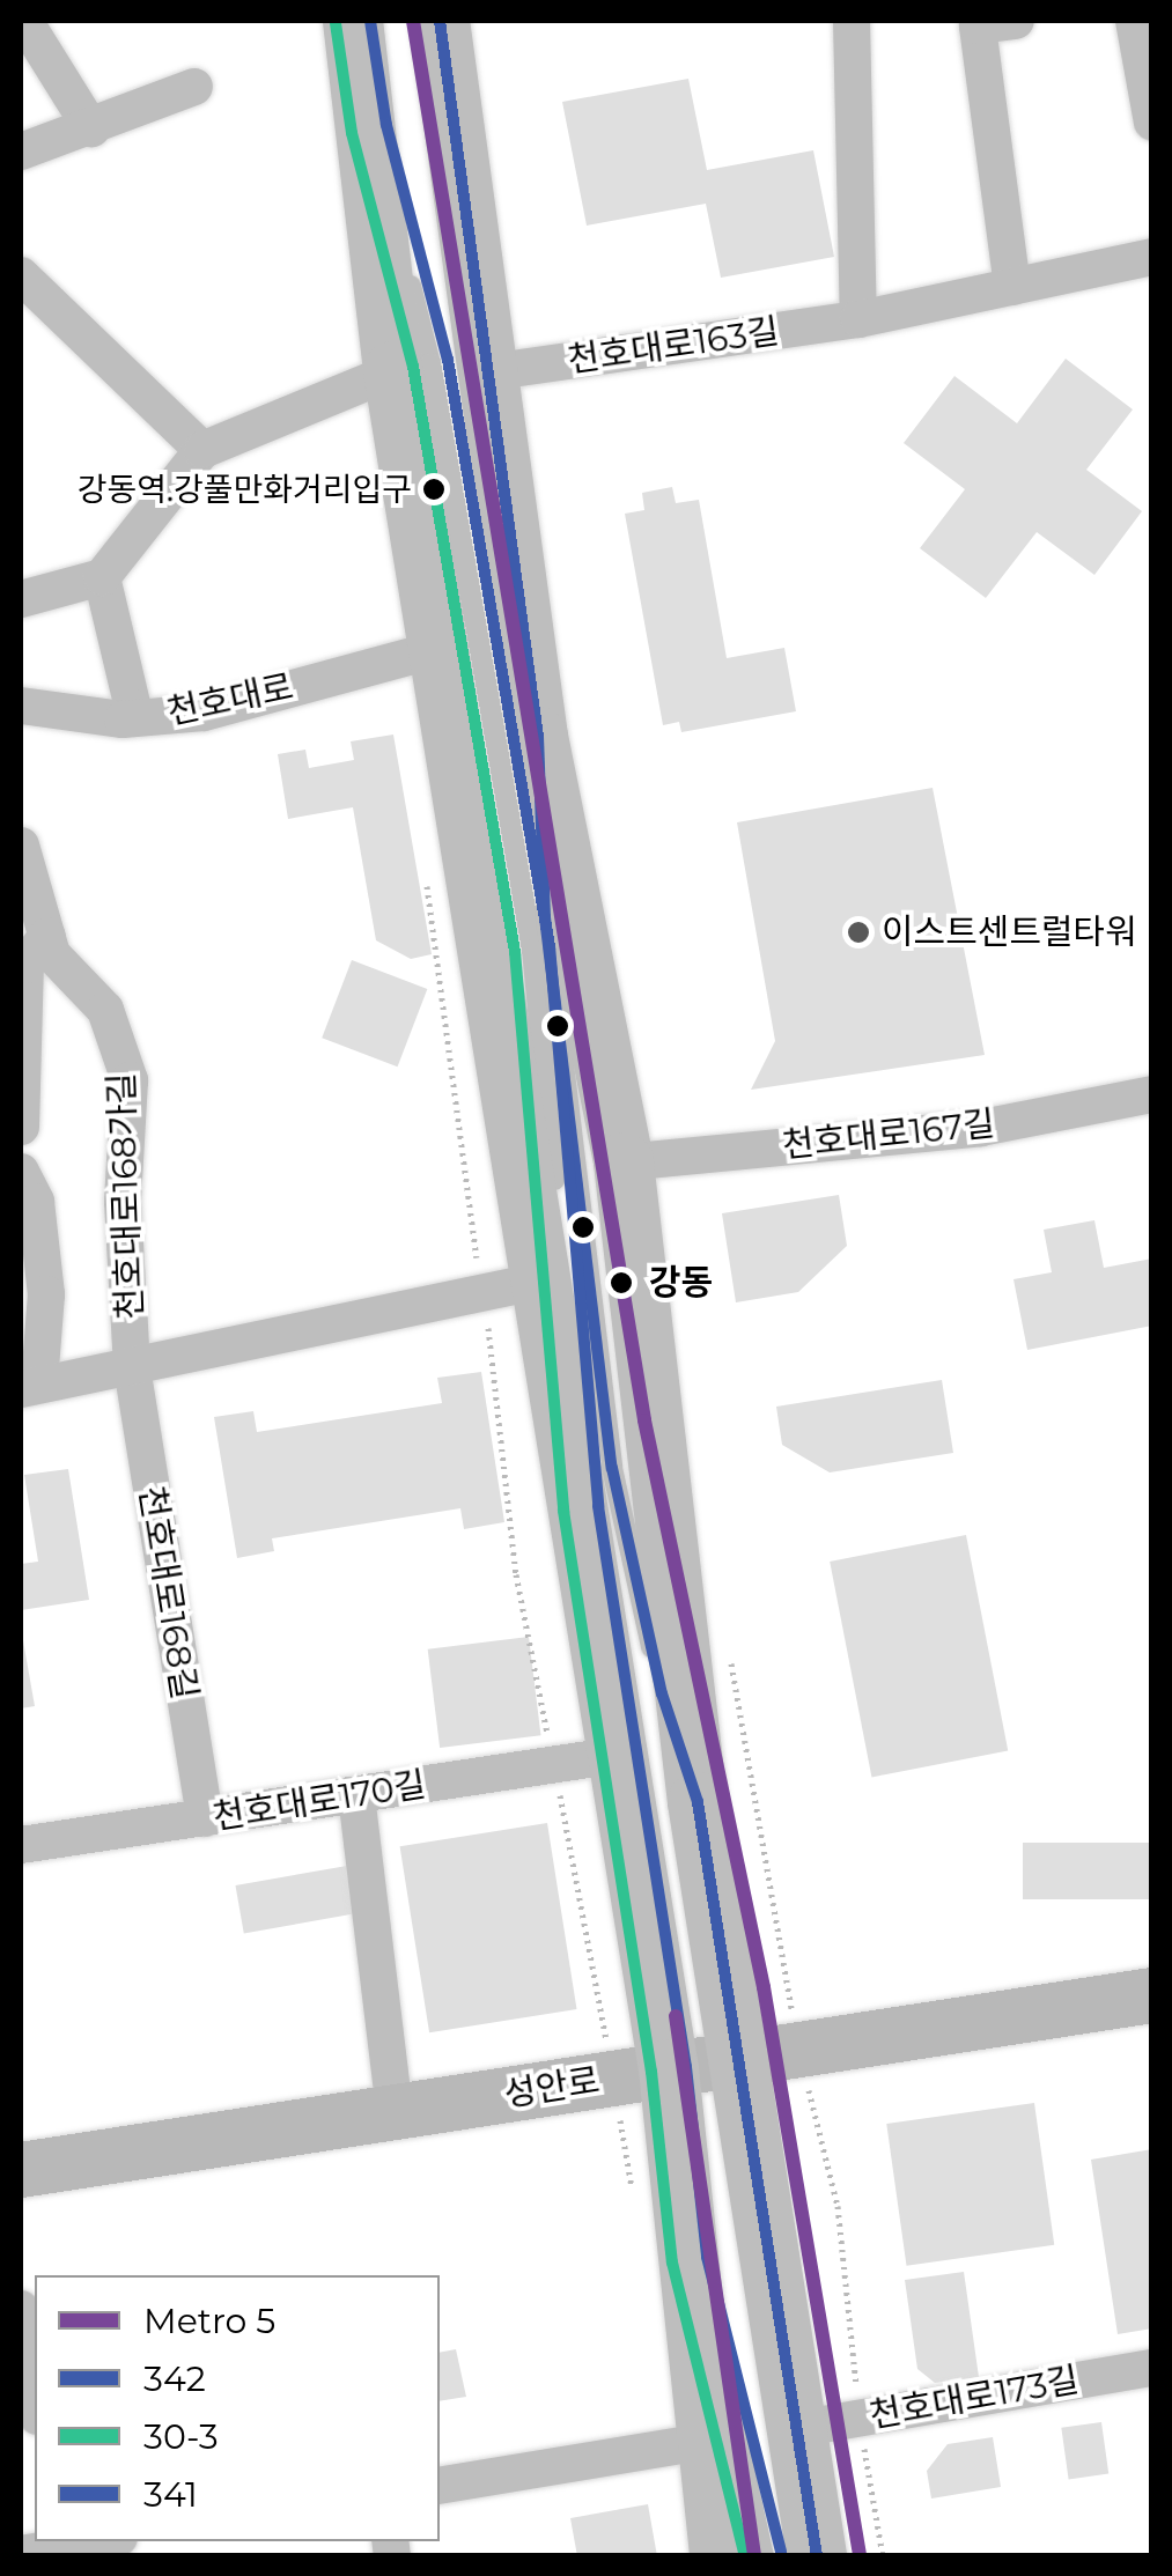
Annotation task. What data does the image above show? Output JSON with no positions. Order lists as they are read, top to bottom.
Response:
{
  "streets": {
    "street": [
      "천호대로163길",
      "천호대로",
      "천호대로167길",
      "천호대로168가길",
      "천호대로168길",
      "천호대로170길",
      "성안로",
      "천호대로173길"
    ]
  },
  "crossings": [
    ["천호대로168가길", "천호대로168길"],
    ["천호대로168길", "천호대로170길"]
  ],
  "places": ["강동역.강풀만화거리입구", "이스트센트럴타워", "강동"],
  "lines": [
    "metro line 5",
    "transit line 342",
    "transit line 341",
    "transit line 30-3"
  ],
  "legend": [
    "Metro 5",
    "342",
    "30-3",
    "341"
  ]
}
